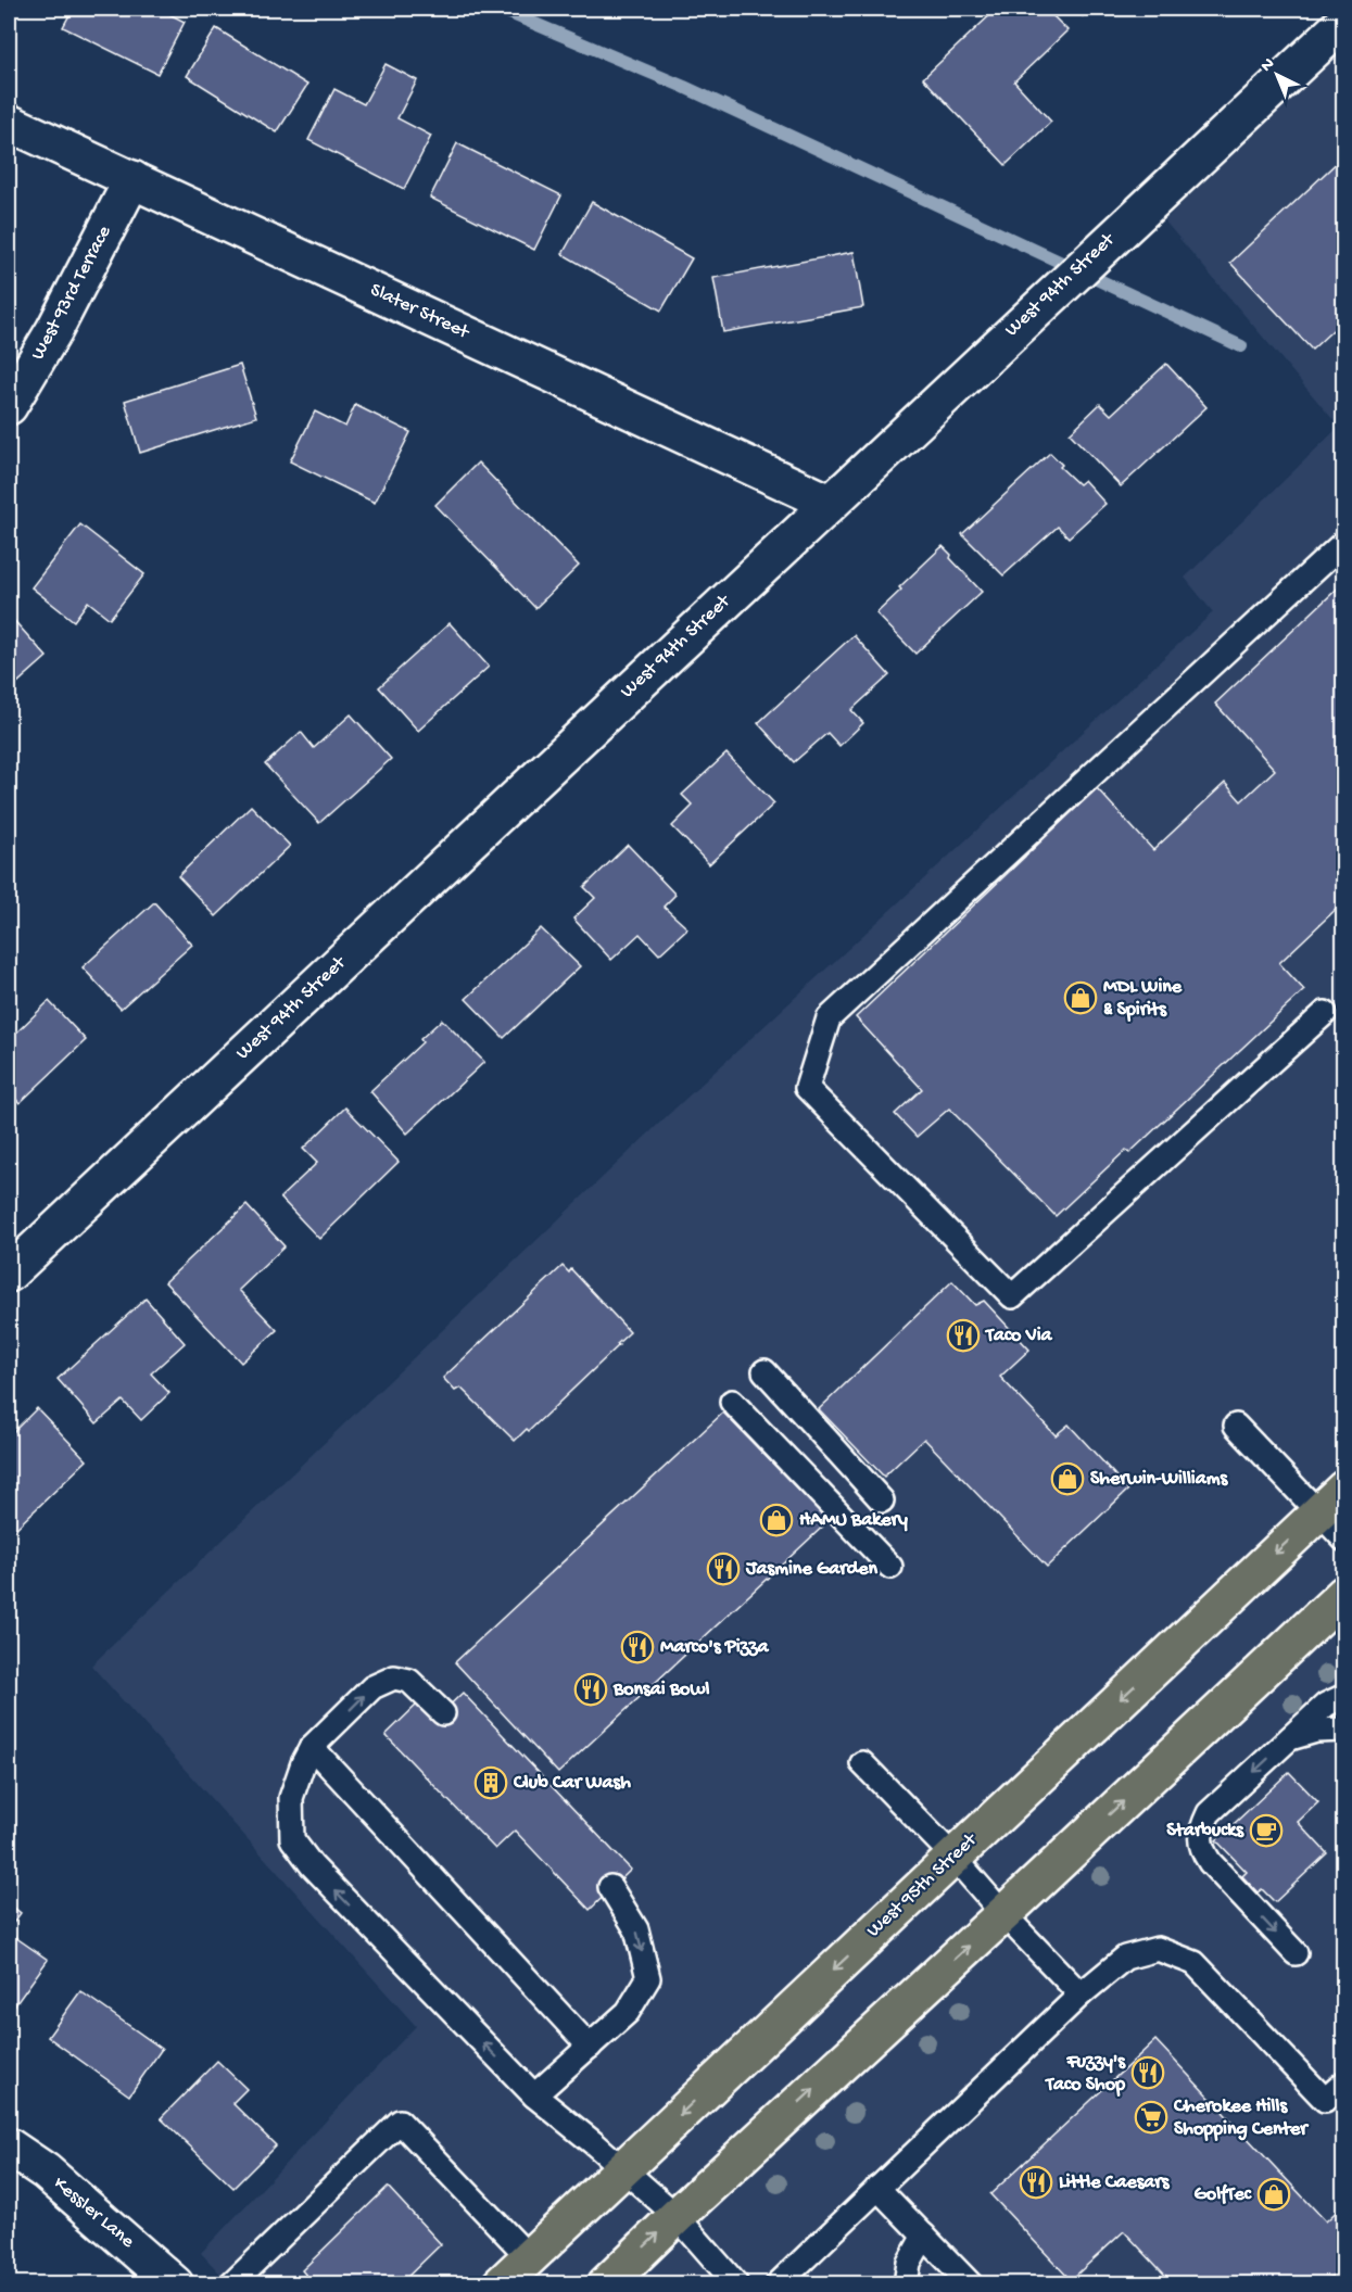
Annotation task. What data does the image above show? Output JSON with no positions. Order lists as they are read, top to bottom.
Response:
{
  "streets": {
    "main road": ["West 95th Street"],
    "street": [
      "West 94th Street",
      "West 93rd Terrace",
      "Slater Street",
      "Kessler Lane"
    ]
  },
  "crossings": [
    ["West 94th Street", "Slater Street"],
    ["West 93rd Terrace", "Slater Street"]
  ],
  "places": {
    "shop": [
      "MDL Wine & Spirits",
      "Sherwin-Williams",
      "HAMU Bakery",
      "GolfTec"
    ],
    "restaurant": [
      "Taco Via",
      "Jasmine Garden",
      "Marco's Pizza",
      "Bonsai Bowl",
      "Fuzzy's Taco Shop",
      "Little Caesars"
    ],
    "building": ["Club Car Wash"],
    "cafe": ["Starbucks"],
    "supermarket": ["Cherokee Hills Shopping Center"]
  },
  "north": "top left"
}
